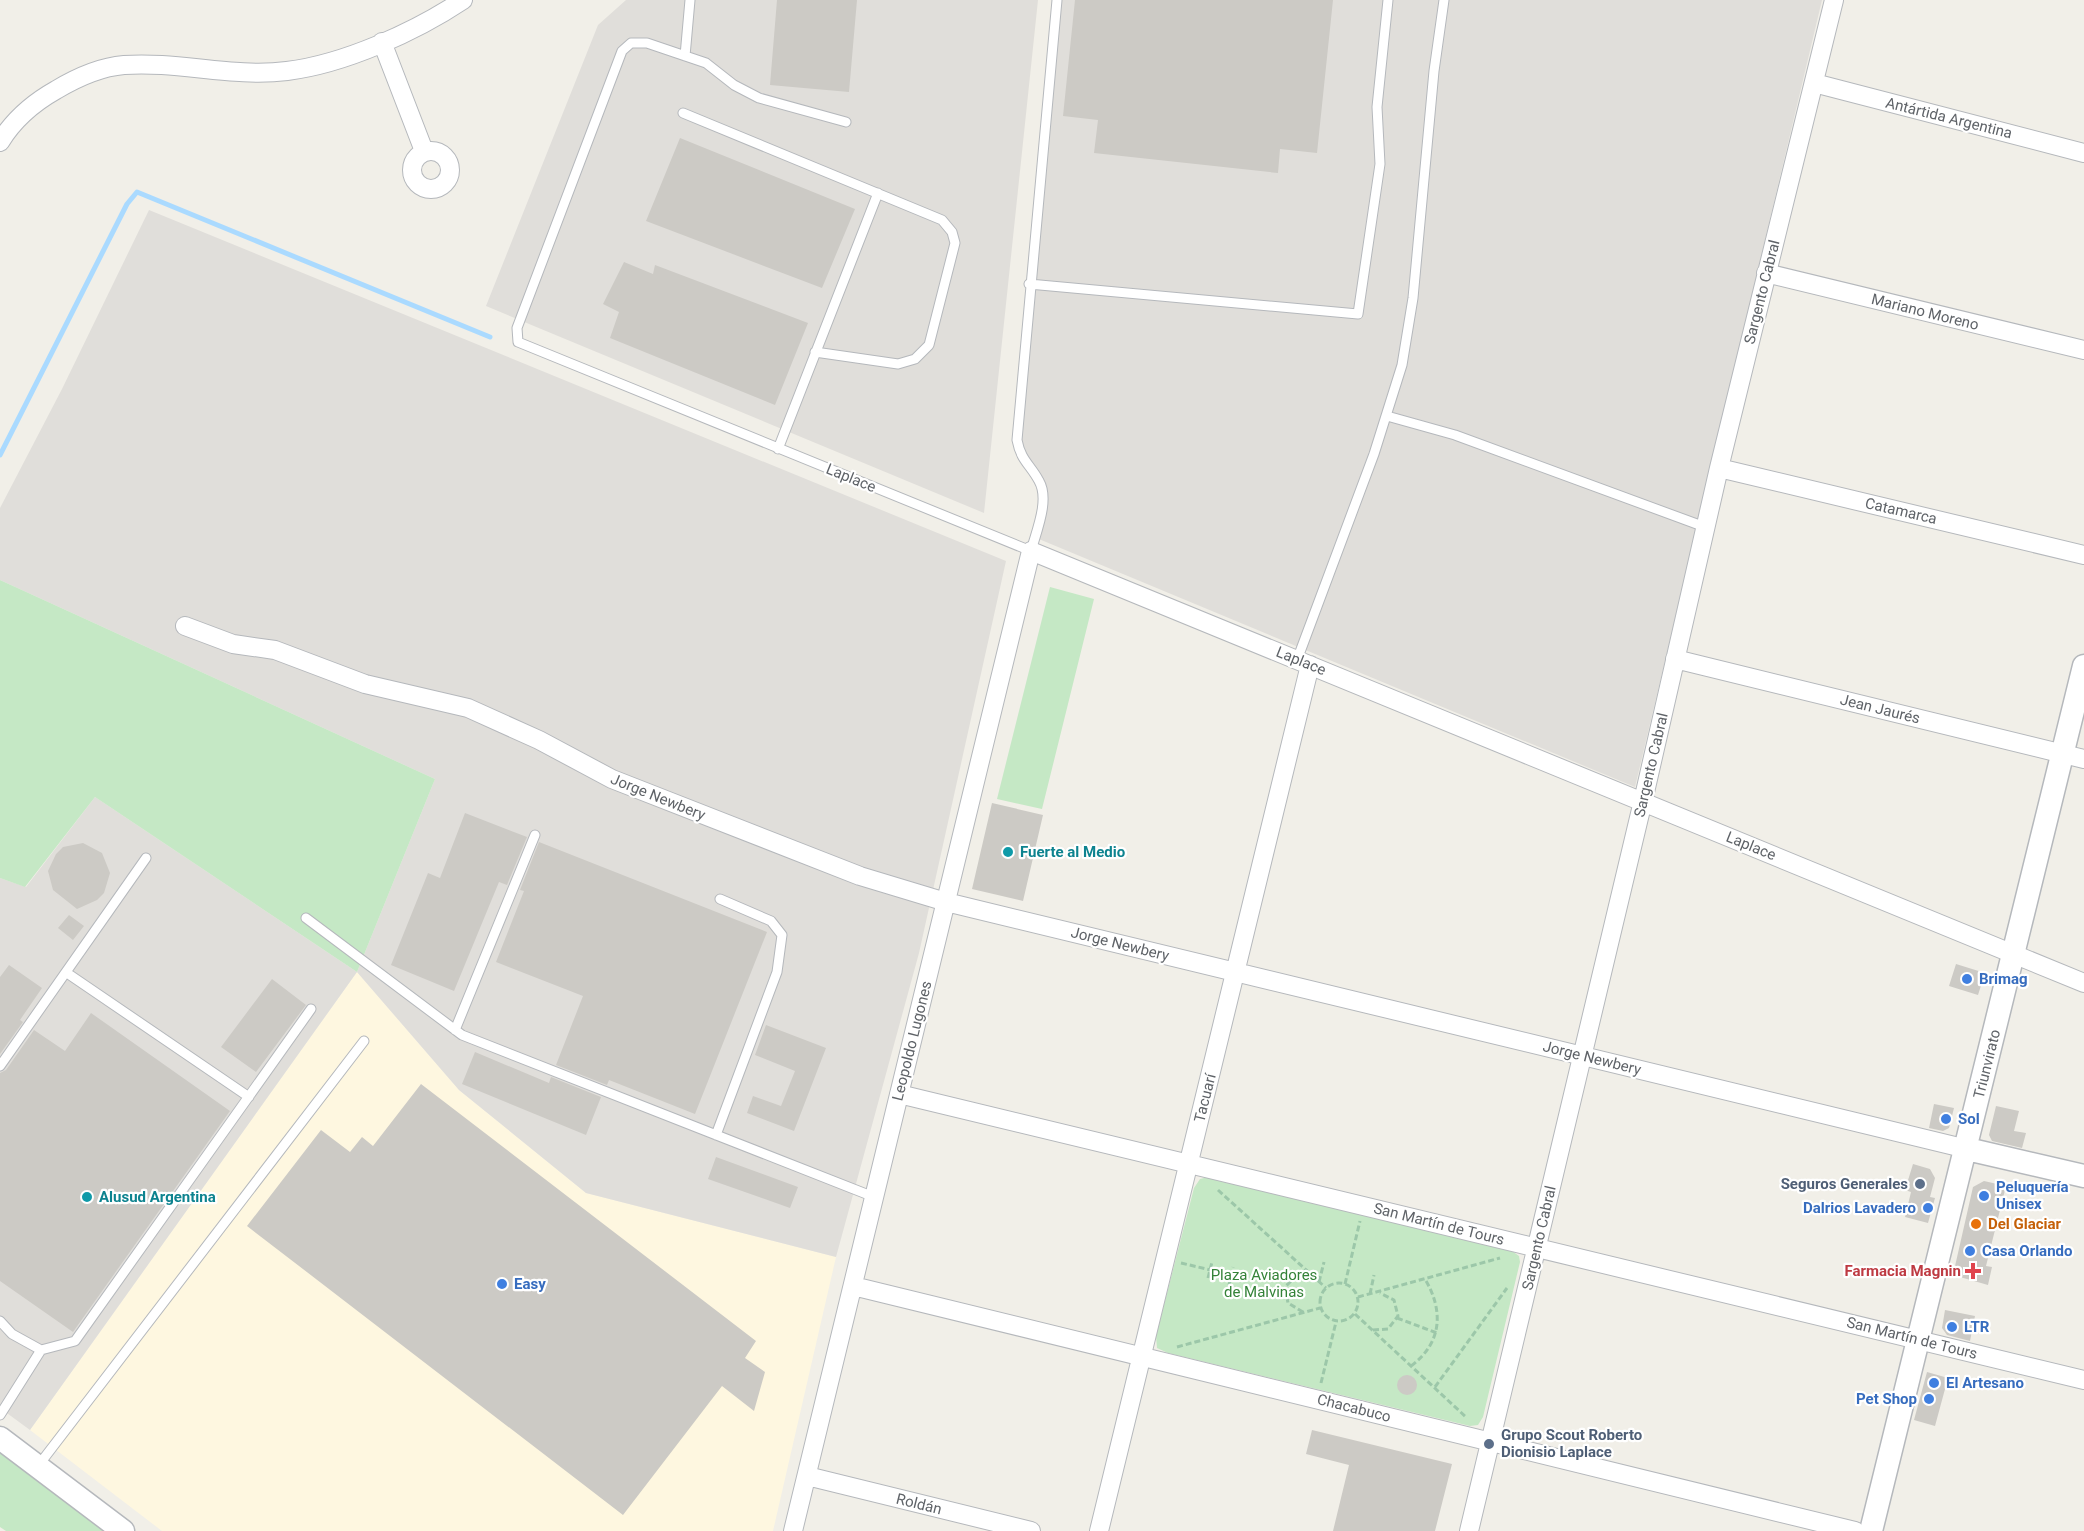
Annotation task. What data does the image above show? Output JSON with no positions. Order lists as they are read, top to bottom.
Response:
{
  "streets": {
    "street": [
      "Antártida Argentina",
      "Sargento Cabral",
      "Mariano Moreno",
      "Laplace",
      "Catamarca",
      "Jean Jaurés",
      "Jorge Newbery",
      "Leopoldo Lugones",
      "Triunvirato",
      "Tacuarí",
      "San Martín de Tours",
      "Chacabuco",
      "Roldán"
    ]
  },
  "crossings": [
    ["Antártida Argentina", "Sargento Cabral"],
    ["Sargento Cabral", "Mariano Moreno"],
    ["Sargento Cabral", "Laplace"],
    ["Sargento Cabral", "Catamarca"],
    ["Sargento Cabral", "Jean Jaurés"],
    ["Sargento Cabral", "Jorge Newbery"],
    ["Sargento Cabral", "San Martín de Tours"],
    ["Sargento Cabral", "Chacabuco"],
    ["Laplace", "Leopoldo Lugones"],
    ["Laplace", "Triunvirato"],
    ["Laplace", "Tacuarí"],
    ["Jean Jaurés", "Triunvirato"],
    ["Jorge Newbery", "Leopoldo Lugones"],
    ["Jorge Newbery", "Triunvirato"],
    ["Jorge Newbery", "Tacuarí"],
    ["Leopoldo Lugones", "San Martín de Tours"],
    ["Leopoldo Lugones", "Chacabuco"],
    ["Leopoldo Lugones", "Roldán"],
    ["Triunvirato", "San Martín de Tours"],
    ["Tacuarí", "San Martín de Tours"],
    ["Tacuarí", "Chacabuco"]
  ],
  "parks": ["Plaza Aviadores de Malvinas"],
  "places": {
    "other": [
      "Fuerte al Medio",
      "Brimag",
      "Sol",
      "Seguros Generales",
      "Peluquería Unisex",
      "Alusud Argentina",
      "Dalrios Lavadero",
      "Del Glaciar",
      "Casa Orlando",
      "Easy",
      "LTR",
      "El Artesano",
      "Pet Shop",
      "Grupo Scout Roberto Dionisio Laplace"
    ],
    "health": ["Farmacia Magnin"]
  }
}
